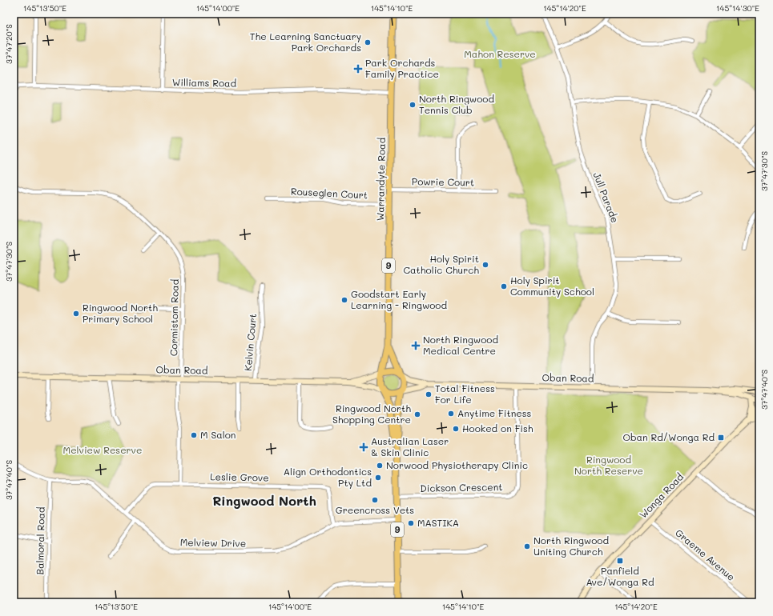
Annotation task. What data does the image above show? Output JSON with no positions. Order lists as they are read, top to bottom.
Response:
{
  "streets": {
    "main road": [
      "Warrandyte Road",
      "9",
      "Oban Road",
      "Wonga Road"
    ],
    "street": [
      "Williams Road",
      "Powrie Court",
      "Rouseglen Court",
      "Jull Parade",
      "Cormistom Road",
      "Kelvin Court",
      "Leslie Grove",
      "Dickson Crescent",
      "Balmoral Road",
      "Melview Drive",
      "Graeme Avenue"
    ]
  },
  "crossings": [
    ["Williams Road", "Warrandyte Road"],
    ["Warrandyte Road", "Powrie Court"],
    ["Warrandyte Road", "Rouseglen Court"],
    ["Warrandyte Road", "9"],
    ["Warrandyte Road", "Oban Road"],
    ["Jull Parade", "Oban Road"],
    ["9", "Oban Road"],
    ["9", "Dickson Crescent"],
    ["9", "Melview Drive"],
    ["Cormistom Road", "Oban Road"],
    ["Cormistom Road", "Leslie Grove"],
    ["Kelvin Court", "Oban Road"],
    ["Oban Road", "Dickson Crescent"],
    ["Leslie Grove", "Melview Drive"],
    ["Wonga Road", "Graeme Avenue"],
    ["Balmoral Road", "Melview Drive"]
  ],
  "districts": ["Ringwood North"],
  "parks": ["Mahon Reserve", "Melview Reserve", "Ringwood North Reserve"],
  "places": {
    "other": [
      "The Learning Sanctuary Park Orchards",
      "North Ringwood Tennis Club",
      "Holy Spirit Catholic Church",
      "Holy Spirit Community School",
      "Goodstart Early Learning - Ringwood",
      "Ringwood North Primary School",
      "Total Fitness For Life",
      "Anytime Fitness",
      "Ringwood North Shopping Centre",
      "Hooked on Fish",
      "M Salon",
      "Norwood Physiotherapy Clinic",
      "Align Orthodontics Pty Ltd",
      "Greencross Vets",
      "MASTIKA",
      "North Ringwood Uniting Church"
    ],
    "health": ["Park Orchards Family Practice", "North Ringwood Medical Centre", "Australian Laser & Skin Clinic"],
    "transit": ["Oban Rd/Wonga Rd", "Panfield Ave/Wonga Rd"]
  },
  "coordinates": [
    "145°13'50\"E",
    "145°14'00\"E",
    "145°14'10\"E",
    "145°14'20\"E",
    "145°14'30\"E",
    "37°47'20\"S",
    "37°47'30\"S",
    "37°47'40\"S"
  ]
}
